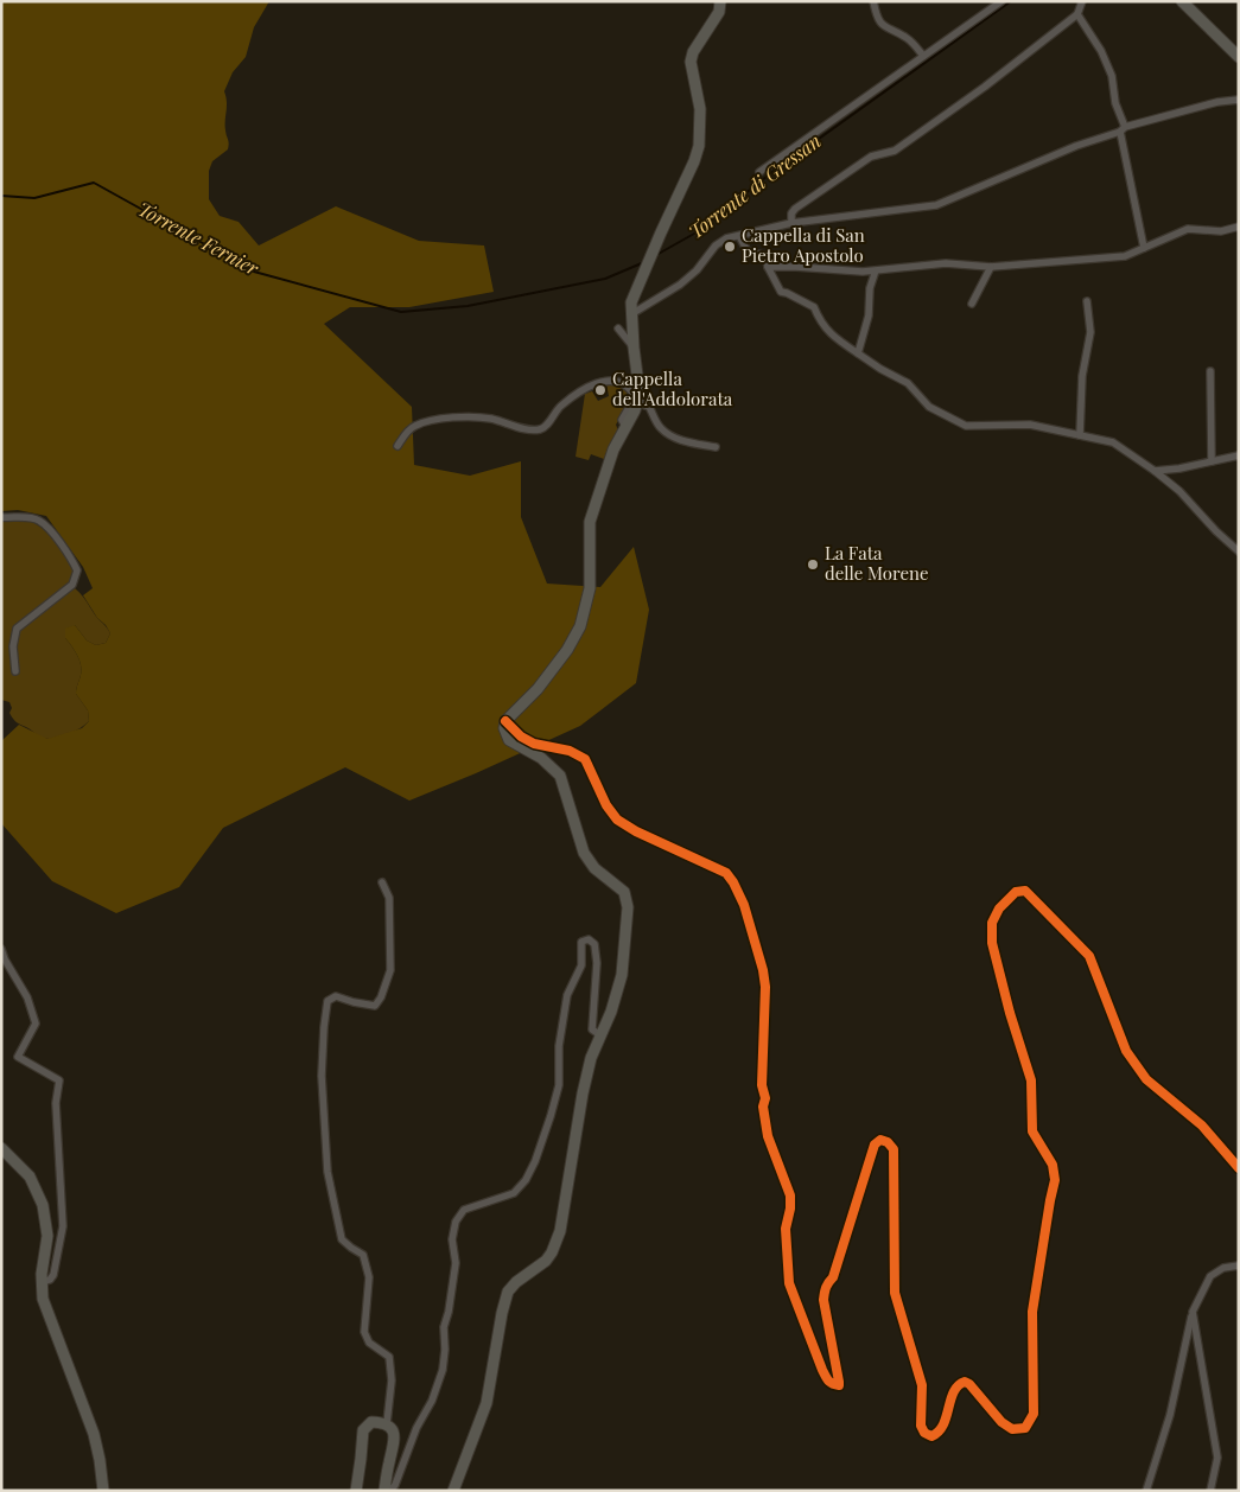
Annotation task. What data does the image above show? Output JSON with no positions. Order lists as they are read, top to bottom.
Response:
{
  "water": ["Torrente di Gressan", "Torrente Fernier"],
  "places": ["Cappella di San Pietro Apostolo", "Cappella dell'Addolorata", "La Fata delle Morene"]
}
